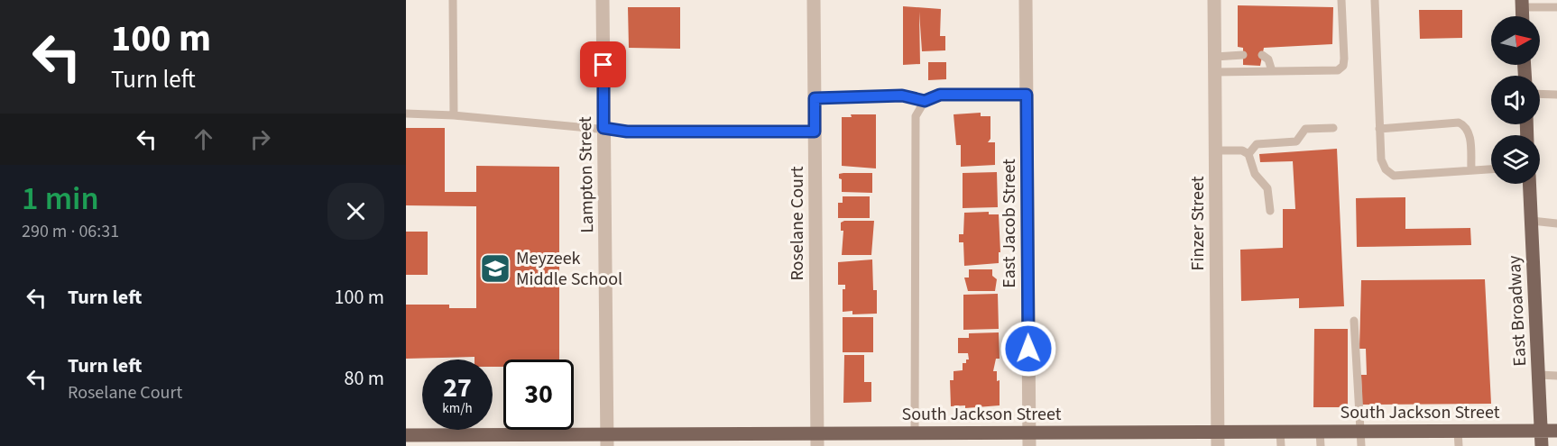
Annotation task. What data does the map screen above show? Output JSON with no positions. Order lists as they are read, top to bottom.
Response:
{
  "streets": {
    "main road": ["East Broadway", "South Jackson Street"],
    "street": [
      "Lampton Street",
      "Roselane Court",
      "East Jacob Street",
      "Finzer Street"
    ]
  },
  "crossings": [
    ["Lampton Street", "South Jackson Street"],
    ["Roselane Court", "South Jackson Street"],
    ["East Jacob Street", "South Jackson Street"],
    ["Finzer Street", "South Jackson Street"],
    ["East Broadway", "South Jackson Street"]
  ],
  "places": {
    "school or university": ["Meyzeek Middle School"]
  },
  "north": "right",
  "page": {
    "turn": ["100 m", "Turn left"],
    "heading": ["1 min", "290 m · 06:31"],
    "list": [
      {
        "name": "Turn left",
        "value": "100 m"
      },
      {
        "name": "Turn left",
        "note": "Roselane Court",
        "value": "80 m"
      }
    ],
    "speed": "27 km/h",
    "limit": "30"
  }
}
